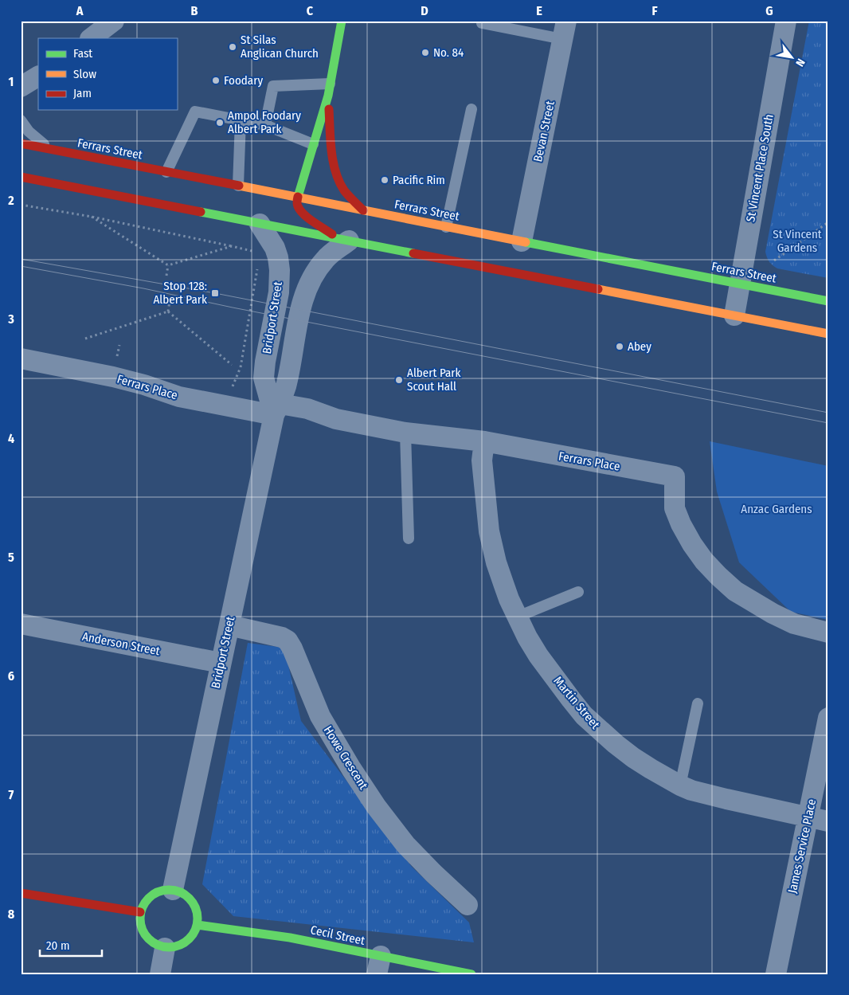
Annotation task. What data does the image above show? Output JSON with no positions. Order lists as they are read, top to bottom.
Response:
{
  "streets": {
    "main road": ["Ferrars Street", "Cecil Street"],
    "street": [
      "Bevan Street",
      "St Vincent Place South",
      "Bridport Street",
      "Ferrars Place",
      "Anderson Street",
      "Martin Street",
      "Howe Crescent",
      "James Service Place"
    ]
  },
  "crossings": [
    ["Bevan Street", "Ferrars Street"],
    ["Ferrars Street", "St Vincent Place South"],
    ["Bridport Street", "Ferrars Place"],
    ["Bridport Street", "Anderson Street"],
    ["Bridport Street", "Howe Crescent"],
    ["Bridport Street", "Cecil Street"],
    ["Ferrars Place", "Martin Street"],
    ["Martin Street", "James Service Place"]
  ],
  "parks": ["St Vincent Gardens", "Anzac Gardens"],
  "places": {
    "other": [
      "St Silas Anglican Church",
      "No. 84",
      "Foodary",
      "Ampol Foodary Albert Park",
      "Pacific Rim",
      "Abey",
      "Albert Park Scout Hall"
    ],
    "transit": ["Stop 128: Albert Park"]
  },
  "legend": ["Fast", "Slow", "Jam"],
  "scale_bar": "20 m",
  "north": "bottom right",
  "grid": {
    "columns": [
      "A",
      "B",
      "C",
      "D",
      "E",
      "F",
      "G"
    ],
    "rows": [
      "1",
      "2",
      "3",
      "4",
      "5",
      "6",
      "7",
      "8"
    ]
  }
}
